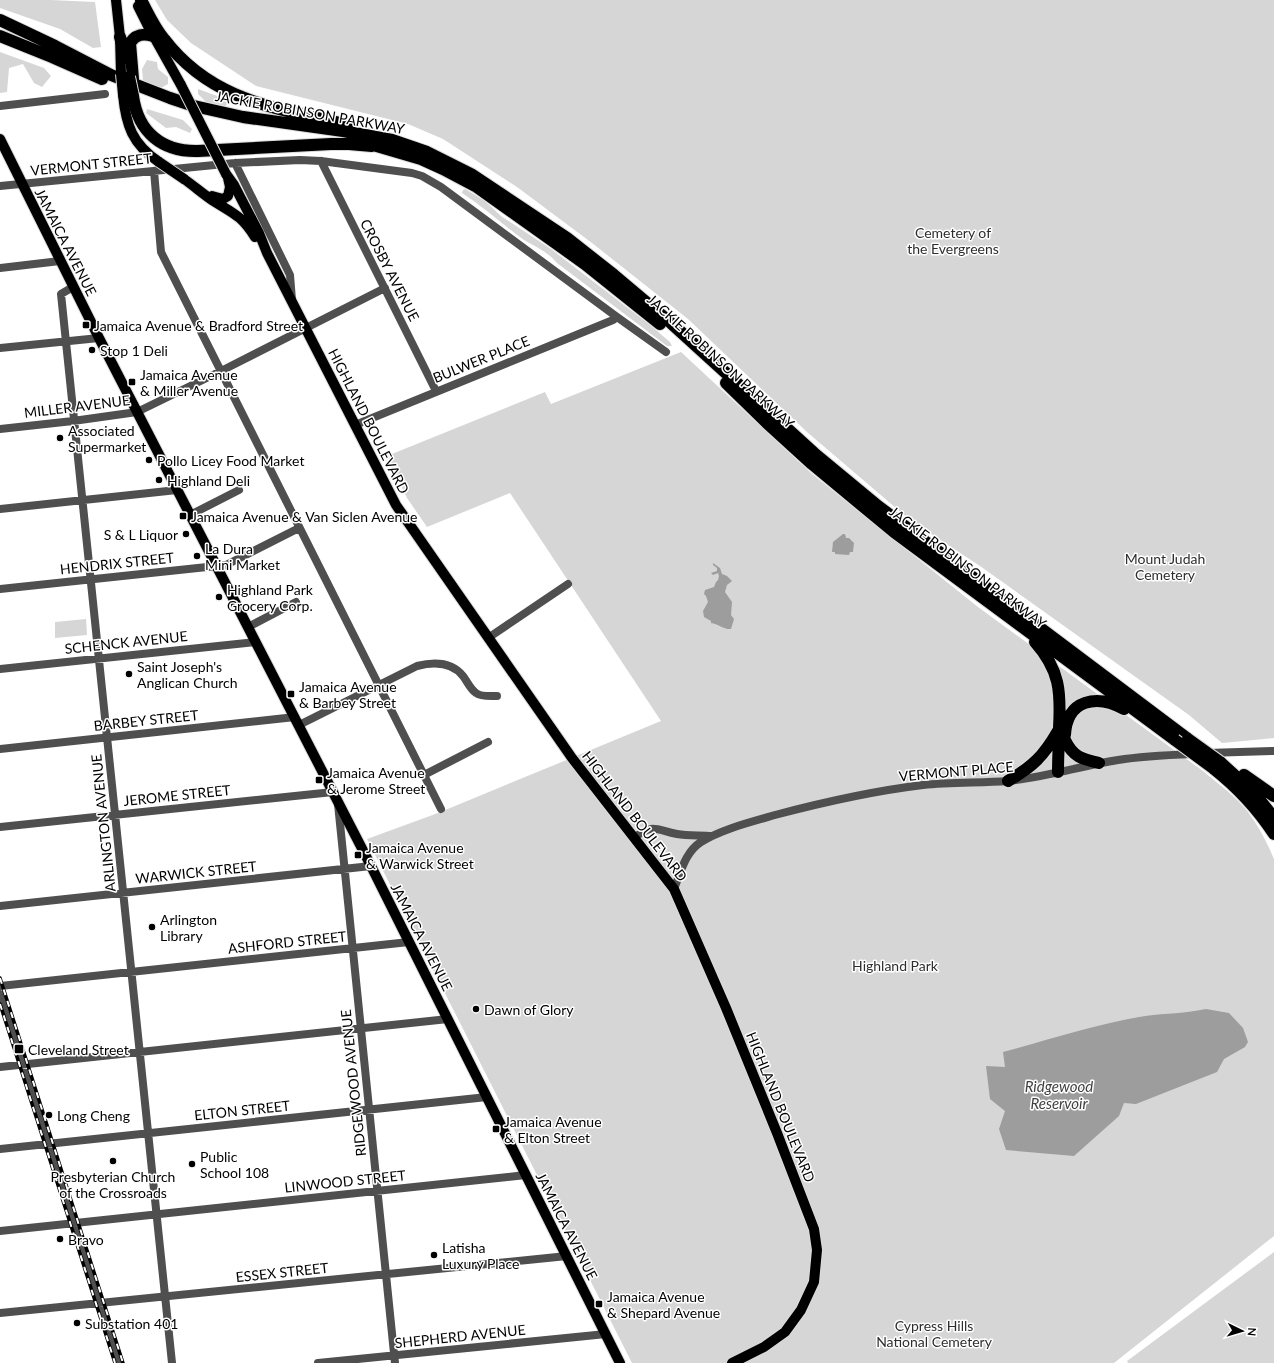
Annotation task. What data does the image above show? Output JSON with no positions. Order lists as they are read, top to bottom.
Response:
{
  "streets": {
    "highway": ["JACKIE ROBINSON PARKWAY"],
    "main road": ["JAMAICA AVENUE", "HIGHLAND BOULEVARD"],
    "street": [
      "VERMONT STREET",
      "CROSBY AVENUE",
      "BULWER PLACE",
      "MILLER AVENUE",
      "HENDRIX STREET",
      "SCHENCK AVENUE",
      "BARBEY STREET",
      "VERMONT PLACE",
      "JEROME STREET",
      "ARLINGTON AVENUE",
      "WARWICK STREET",
      "ASHFORD STREET",
      "RIDGEWOOD AVENUE",
      "ELTON STREET",
      "LINWOOD STREET",
      "ESSEX STREET",
      "SHEPHERD AVENUE"
    ]
  },
  "crossings": [
    ["VERMONT STREET", "JAMAICA AVENUE"],
    ["VERMONT STREET", "HIGHLAND BOULEVARD"],
    ["JAMAICA AVENUE", "MILLER AVENUE"],
    ["JAMAICA AVENUE", "HENDRIX STREET"],
    ["JAMAICA AVENUE", "SCHENCK AVENUE"],
    ["JAMAICA AVENUE", "BARBEY STREET"],
    ["JAMAICA AVENUE", "JEROME STREET"],
    ["JAMAICA AVENUE", "ARLINGTON AVENUE"],
    ["JAMAICA AVENUE", "WARWICK STREET"],
    ["JAMAICA AVENUE", "ASHFORD STREET"],
    ["JAMAICA AVENUE", "RIDGEWOOD AVENUE"],
    ["JAMAICA AVENUE", "ELTON STREET"],
    ["JAMAICA AVENUE", "LINWOOD STREET"],
    ["JAMAICA AVENUE", "ESSEX STREET"],
    ["JAMAICA AVENUE", "SHEPHERD AVENUE"],
    ["CROSBY AVENUE", "BULWER PLACE"],
    ["CROSBY AVENUE", "MILLER AVENUE"],
    ["BULWER PLACE", "HIGHLAND BOULEVARD"],
    ["MILLER AVENUE", "HIGHLAND BOULEVARD"],
    ["MILLER AVENUE", "ARLINGTON AVENUE"],
    ["HIGHLAND BOULEVARD", "VERMONT PLACE"],
    ["HENDRIX STREET", "ARLINGTON AVENUE"],
    ["SCHENCK AVENUE", "ARLINGTON AVENUE"],
    ["BARBEY STREET", "ARLINGTON AVENUE"],
    ["JEROME STREET", "ARLINGTON AVENUE"],
    ["JEROME STREET", "RIDGEWOOD AVENUE"],
    ["ARLINGTON AVENUE", "WARWICK STREET"],
    ["ARLINGTON AVENUE", "ASHFORD STREET"],
    ["ARLINGTON AVENUE", "ELTON STREET"],
    ["ARLINGTON AVENUE", "LINWOOD STREET"],
    ["ARLINGTON AVENUE", "ESSEX STREET"],
    ["WARWICK STREET", "RIDGEWOOD AVENUE"],
    ["ASHFORD STREET", "RIDGEWOOD AVENUE"],
    ["RIDGEWOOD AVENUE", "ELTON STREET"],
    ["RIDGEWOOD AVENUE", "LINWOOD STREET"],
    ["RIDGEWOOD AVENUE", "ESSEX STREET"],
    ["RIDGEWOOD AVENUE", "SHEPHERD AVENUE"]
  ],
  "water": ["Ridgewood Reservoir"],
  "parks": [
    "Cemetery of the Evergreens",
    "Mount Judah Cemetery",
    "Highland Park",
    "Cypress Hills National Cemetery"
  ],
  "places": {
    "transit": [
      "Jamaica Avenue & Bradford Street",
      "Jamaica Avenue & Miller Avenue",
      "Jamaica Avenue & Van Siclen Avenue",
      "Jamaica Avenue & Barbey Street",
      "Jamaica Avenue & Jerome Street",
      "Jamaica Avenue & Warwick Street",
      "Cleveland Street",
      "Jamaica Avenue & Elton Street",
      "Jamaica Avenue & Shepard Avenue"
    ],
    "other": [
      "Stop 1 Deli",
      "Associated Supermarket",
      "Pollo Licey Food Market",
      "Highland Deli",
      "S & L Liquor",
      "La Dura Mini Market",
      "Highland Park Grocery Corp.",
      "Saint Joseph's Anglican Church",
      "Arlington Library",
      "Dawn of Glory",
      "Long Cheng",
      "Presbyterian Church of the Crossroads",
      "Public School 108",
      "Bravo",
      "Latisha Luxury Place",
      "Substation 401"
    ]
  },
  "north": "right"
}
